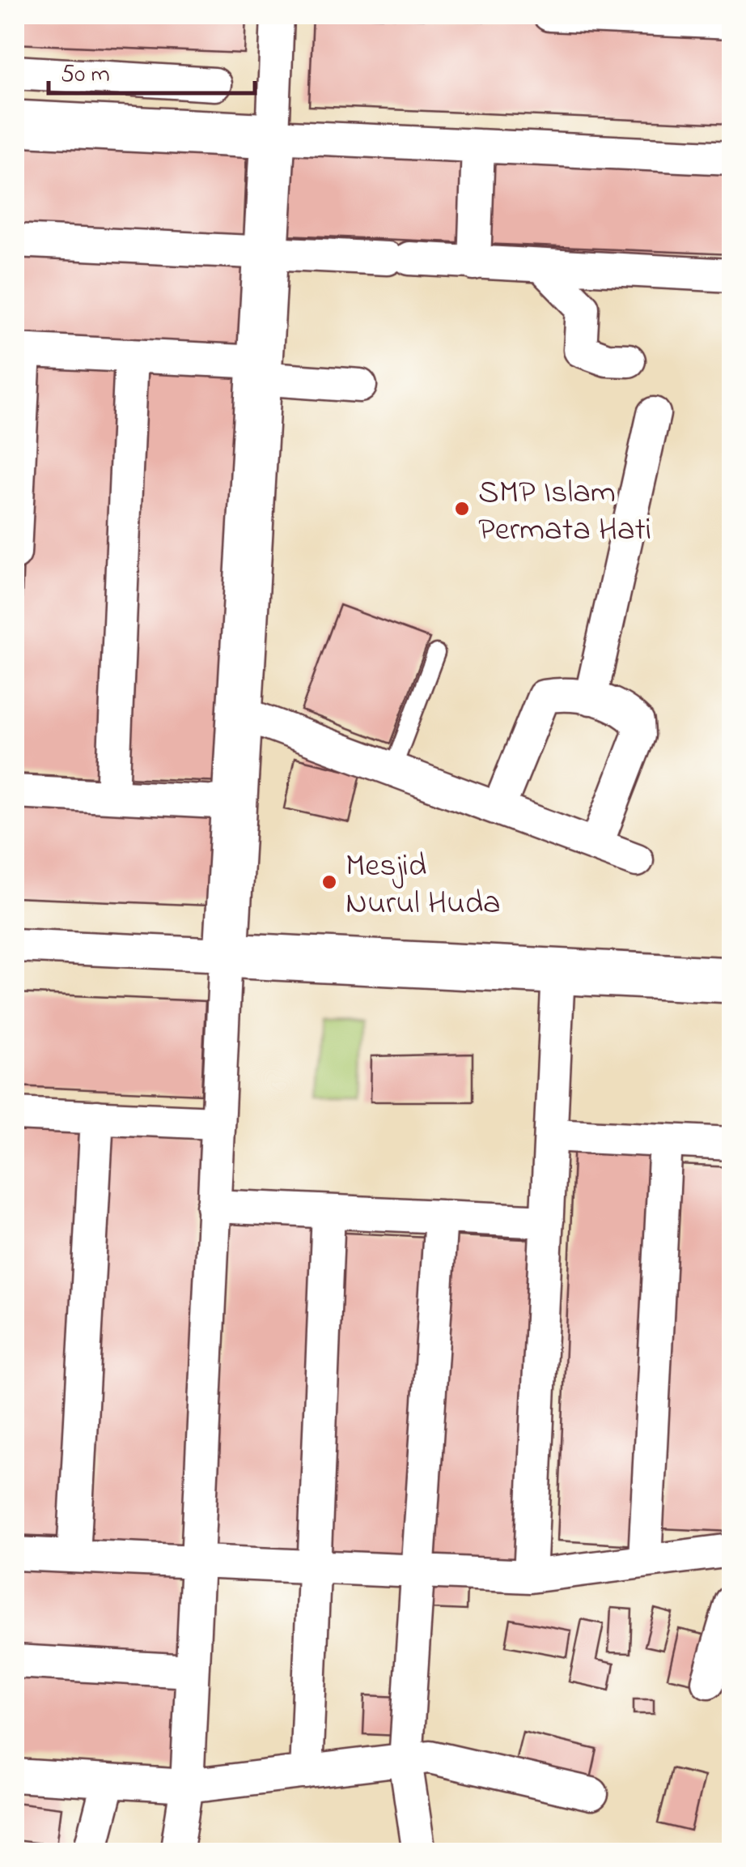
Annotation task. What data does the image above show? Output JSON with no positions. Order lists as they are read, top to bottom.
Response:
{
  "places": ["SMP Islam Permata Hati", "Mesjid Nurul Huda"],
  "scale_bar": "50 m"
}
